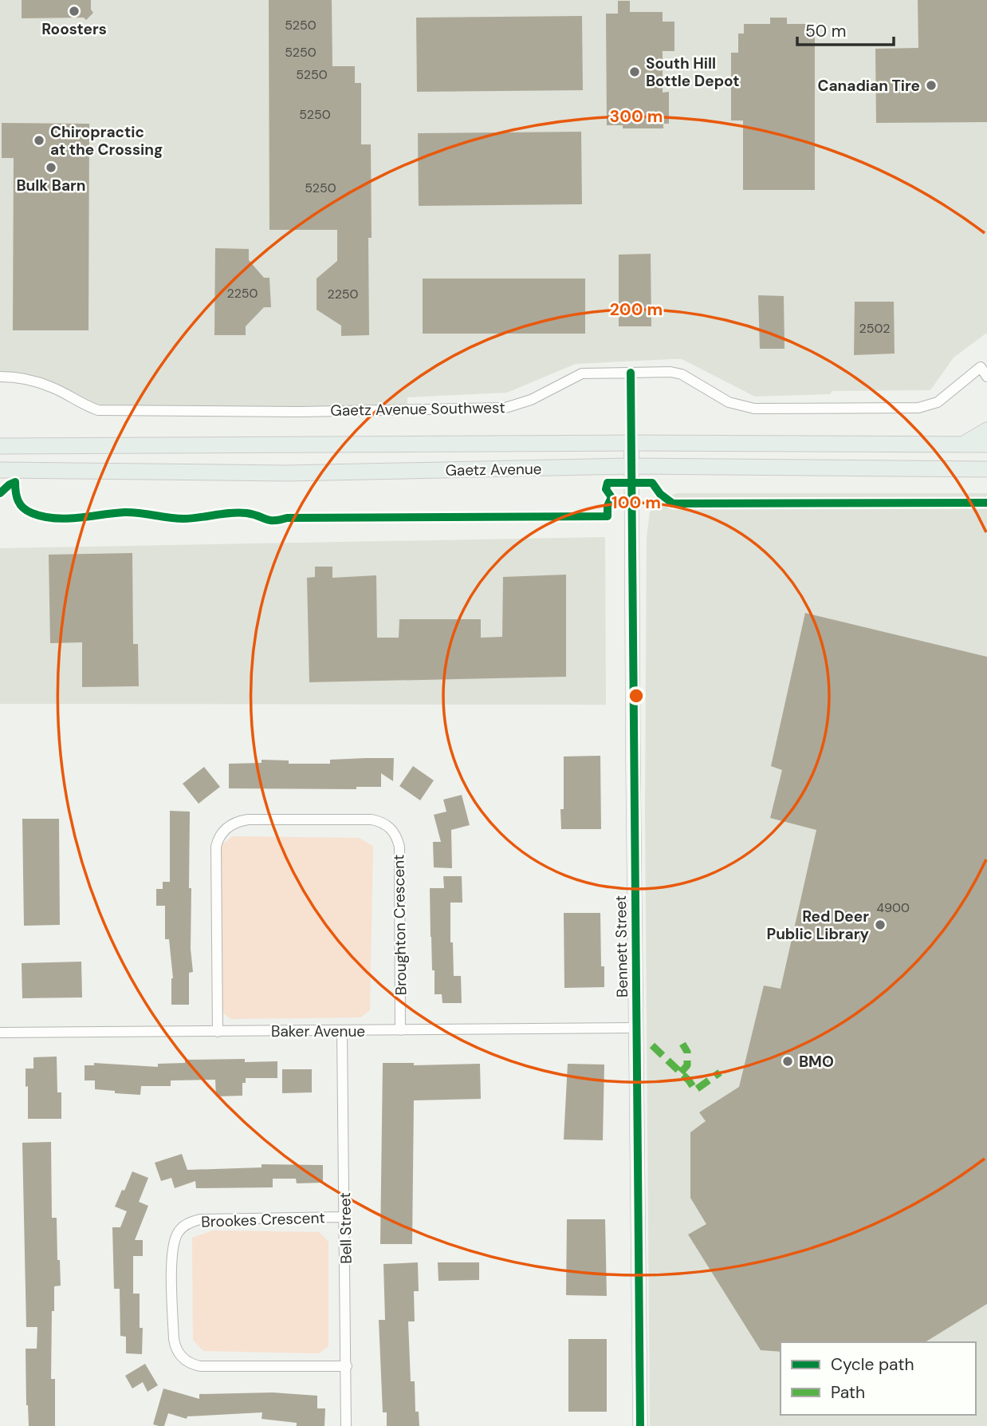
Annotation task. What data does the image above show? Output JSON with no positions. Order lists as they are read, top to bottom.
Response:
{
  "streets": {
    "main road": ["Gaetz Avenue"],
    "street": [
      "Gaetz Avenue Southwest",
      "Broughton Crescent",
      "Bennett Street",
      "Baker Avenue",
      "Brookes Crescent",
      "Bell Street"
    ]
  },
  "crossings": [
    ["Gaetz Avenue", "Bennett Street"],
    ["Broughton Crescent", "Baker Avenue"],
    ["Bennett Street", "Baker Avenue"],
    ["Baker Avenue", "Bell Street"],
    ["Brookes Crescent", "Bell Street"]
  ],
  "places": [
    "Roosters",
    "South Hill Bottle Depot",
    "Canadian Tire",
    "Chiropractic at the Crossing",
    "Bulk Barn",
    "Red Deer Public Library",
    "BMO"
  ],
  "house_numbers": [
    "5250",
    "5250",
    "5250",
    "5250",
    "5250",
    "2250",
    "2250",
    "2502",
    "4900"
  ],
  "legend": ["Cycle path", "Path"],
  "scale_bar": "50 m",
  "rings": ["300 m", "200 m", "100 m"]
}
